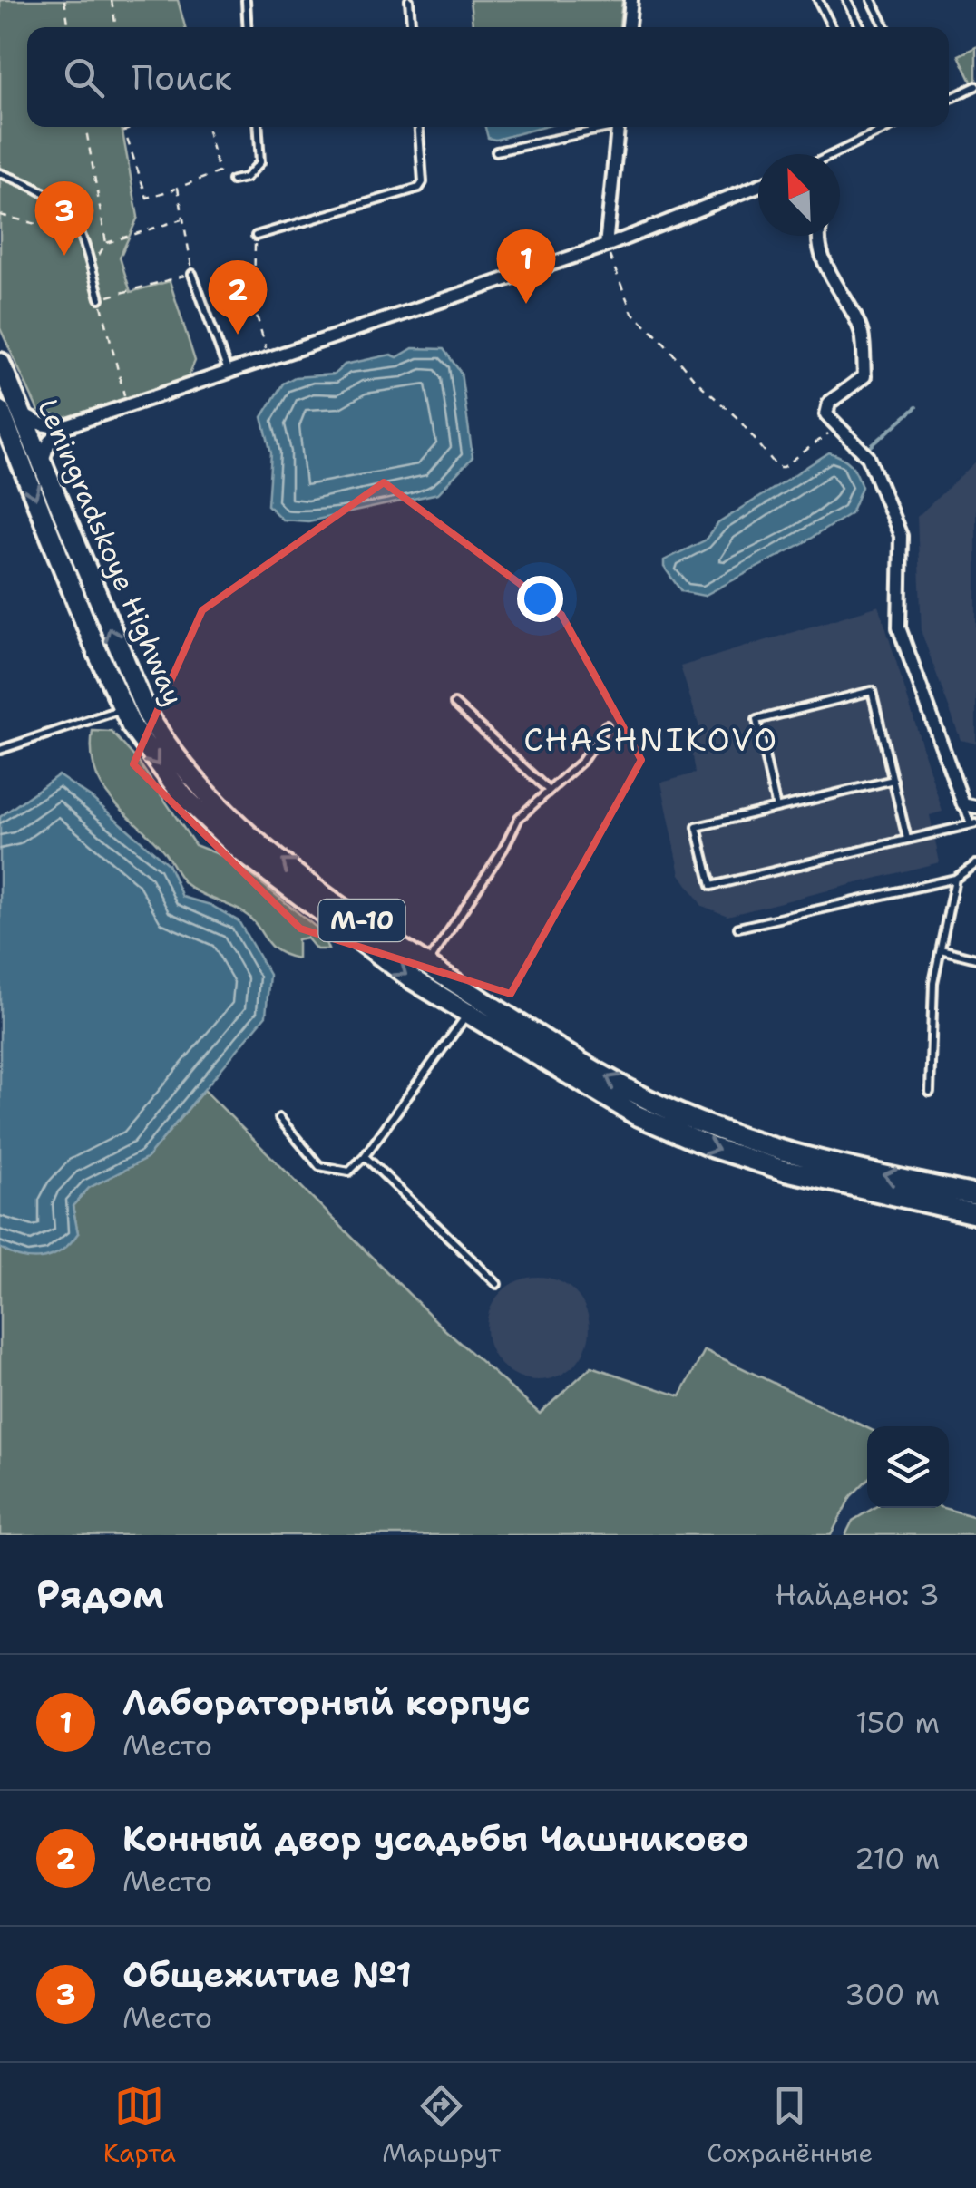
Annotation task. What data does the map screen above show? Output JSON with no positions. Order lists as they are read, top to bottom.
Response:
{
  "streets": {
    "highway": ["Leningradskoye Highway", "М-10"]
  },
  "districts": ["CHASHNIKOVO"],
  "north": "top left",
  "page": {
    "search": "Поиск",
    "pins": ["3", "1", "2"],
    "heading": ["Рядом", "Найдено: 3"],
    "list": [
      {
        "mark": "1",
        "name": "Лабораторный корпус",
        "note": "Место",
        "value": "150 m"
      },
      {
        "mark": "2",
        "name": "Конный двор усадьбы Чашниково",
        "note": "Место",
        "value": "210 m"
      },
      {
        "mark": "3",
        "name": "Общежитие №1",
        "note": "Место",
        "value": "300 m"
      }
    ],
    "nav": ["Карта", "Маршрут", "Сохранённые"]
  }
}
